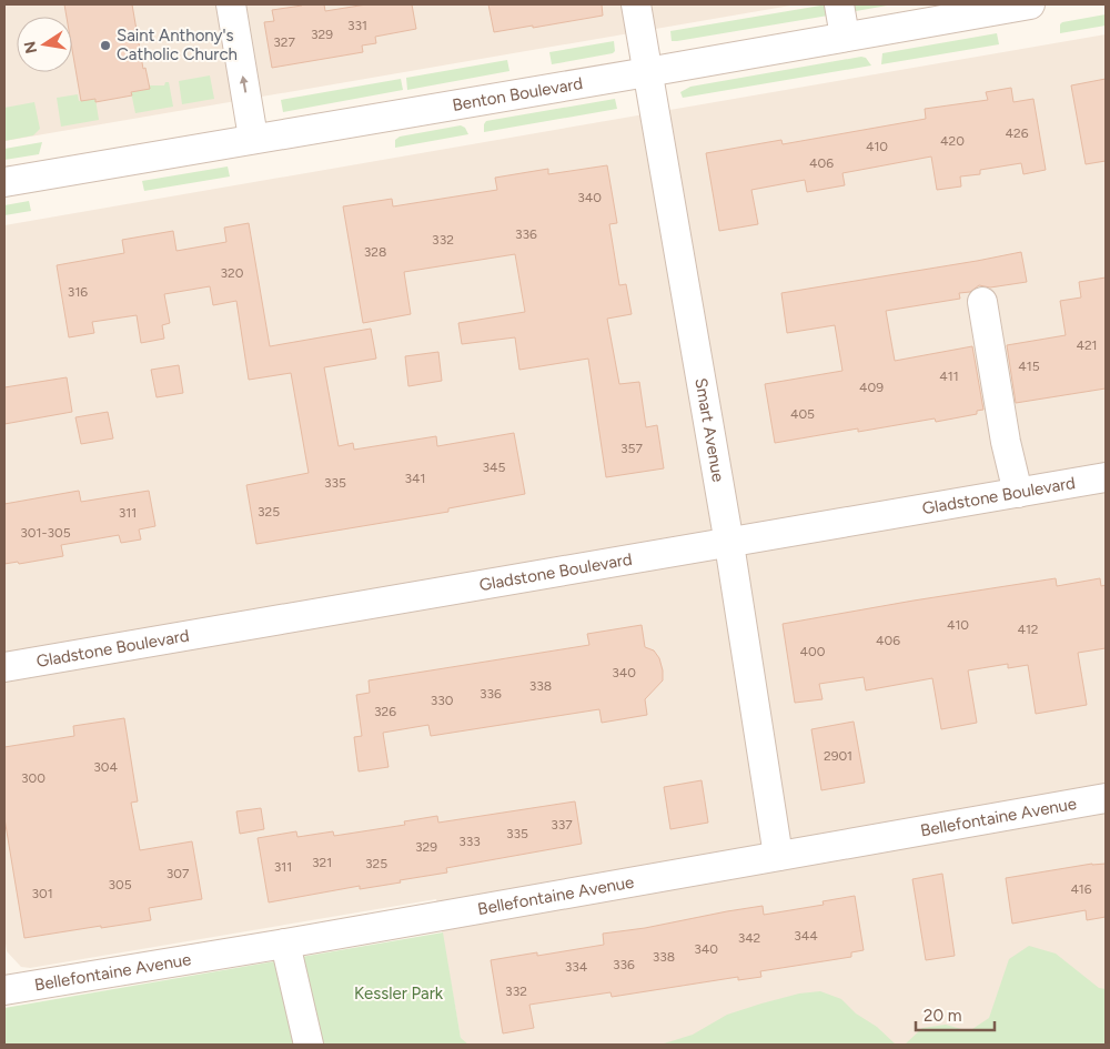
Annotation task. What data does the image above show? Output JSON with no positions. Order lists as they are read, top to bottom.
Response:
{
  "streets": {
    "street": [
      "Benton Boulevard",
      "Smart Avenue",
      "Gladstone Boulevard",
      "Bellefontaine Avenue"
    ]
  },
  "crossings": [
    ["Benton Boulevard", "Smart Avenue"],
    ["Smart Avenue", "Gladstone Boulevard"],
    ["Smart Avenue", "Bellefontaine Avenue"]
  ],
  "parks": ["Kessler Park"],
  "places": ["Saint Anthony's Catholic Church"],
  "house_numbers": [
    "331",
    "329",
    "327",
    "426",
    "420",
    "410",
    "406",
    "340",
    "336",
    "332",
    "328",
    "320",
    "316",
    "421",
    "415",
    "411",
    "409",
    "405",
    "357",
    "345",
    "341",
    "335",
    "325",
    "311",
    "301-305",
    "410",
    "412",
    "406",
    "400",
    "340",
    "338",
    "336",
    "330",
    "326",
    "2901",
    "304",
    "300",
    "337",
    "335",
    "333",
    "329",
    "321",
    "325",
    "311",
    "307",
    "305",
    "416",
    "301",
    "344",
    "342",
    "340",
    "338",
    "336",
    "334",
    "332"
  ],
  "scale_bar": "20 m",
  "north": "left"
}
